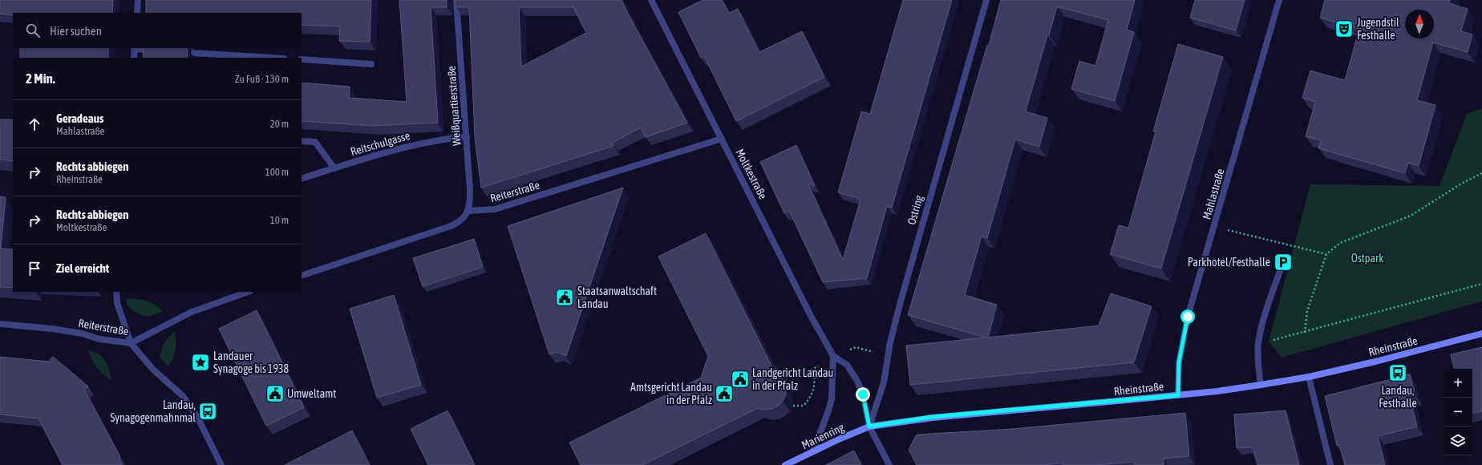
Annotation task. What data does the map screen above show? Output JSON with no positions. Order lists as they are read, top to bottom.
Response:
{
  "streets": {
    "main road": ["Rheinstraße", "Marienring"],
    "street": [
      "Weißquartierstraße",
      "Reitschulgasse",
      "Moltkestraße",
      "Reiterstraße",
      "Mahlastraße",
      "Ostring"
    ]
  },
  "crossings": [
    ["Weißquartierstraße", "Reitschulgasse"],
    ["Weißquartierstraße", "Reiterstraße"],
    ["Moltkestraße", "Reiterstraße"],
    ["Moltkestraße", "Ostring"],
    ["Moltkestraße", "Rheinstraße"],
    ["Moltkestraße", "Marienring"],
    ["Mahlastraße", "Rheinstraße"],
    ["Ostring", "Rheinstraße"],
    ["Ostring", "Marienring"],
    ["Rheinstraße", "Marienring"]
  ],
  "parks": ["Ostpark"],
  "places": {
    "theatre": ["Jugendstil Festhalle"],
    "parking": ["Parkhotel/Festhalle"],
    "public building": [
      "Staatsanwaltschaft Landau",
      "Landgericht Landau in der Pfalz",
      "Umweltamt",
      "Amtsgericht Landau in der Pfalz"
    ],
    "place": ["Landauer Synagoge bis 1938"],
    "bus stop": ["Landau, Festhalle", "Landau, Synagogenmahnmal"]
  },
  "north": "top",
  "page": {
    "search": "Hier suchen",
    "heading": ["2 Min.", "Zu Fuß · 130 m"],
    "list": [
      ["Geradeaus", "Mahlastraße", "20 m"],
      ["Rechts abbiegen", "Rheinstraße", "100 m"],
      ["Rechts abbiegen", "Moltkestraße", "10 m"],
      "Ziel erreicht"
    ],
    "map_buttons": ["+", "−"]
  }
}
